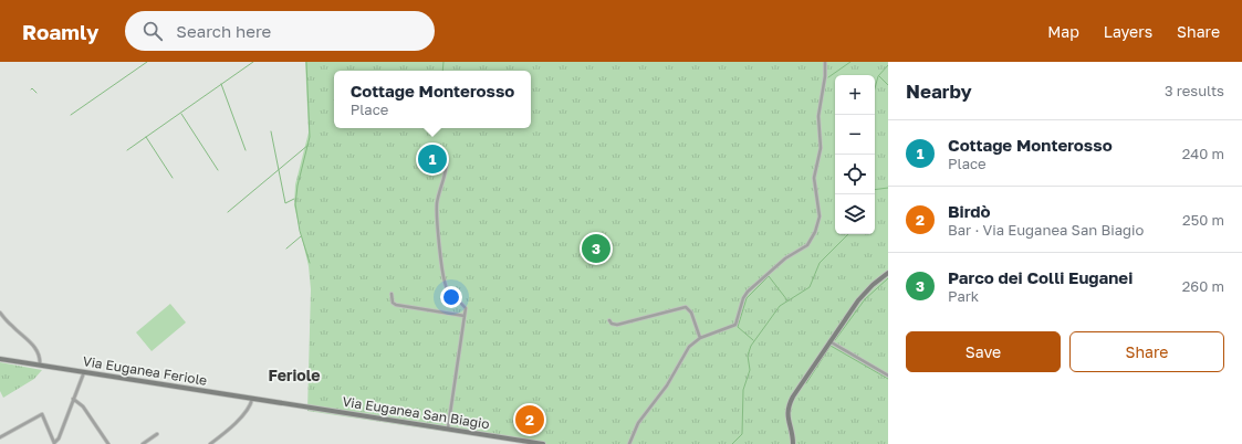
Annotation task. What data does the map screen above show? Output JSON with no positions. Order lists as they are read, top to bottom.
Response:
{
  "streets": {
    "main road": ["Via Euganea Feriole", "Via Euganea San Biagio"]
  },
  "crossings": [
    ["Via Euganea Feriole", "Via Euganea San Biagio"]
  ],
  "districts": ["Feriole"],
  "page": {
    "header": "Roamly",
    "search": "Search here",
    "nav": ["Map", "Layers", "Share"],
    "heading": ["Nearby", "3 results"],
    "popup": ["Cottage Monterosso", "Place"],
    "map_buttons": ["+", "−"],
    "list": [
      {
        "mark": "1",
        "name": "Cottage Monterosso",
        "note": "Place",
        "value": "240 m"
      },
      {
        "mark": "2",
        "name": "Birdò",
        "note": "Bar · Via Euganea San Biagio",
        "value": "250 m"
      },
      {
        "mark": "3",
        "name": "Parco dei Colli Euganei",
        "note": "Park",
        "value": "260 m"
      }
    ],
    "pins": ["1", "3", "2"],
    "buttons": ["Save", "Share"]
  }
}
